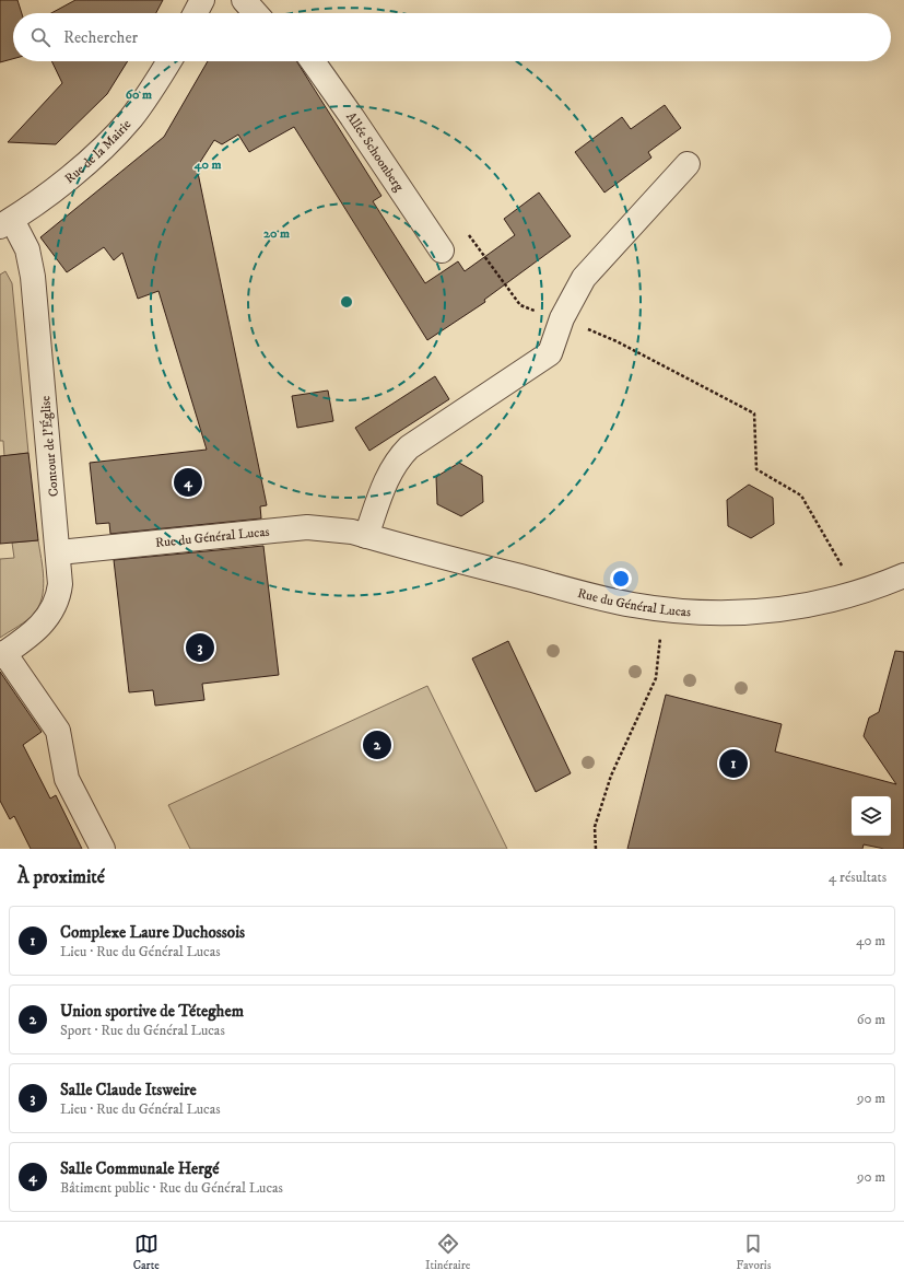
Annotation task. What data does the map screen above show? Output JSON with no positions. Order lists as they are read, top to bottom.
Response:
{
  "streets": {
    "street": [
      "Rue de la Mairie",
      "Allée Schoonberg",
      "Contour de l'Église",
      "Rue du Général Lucas"
    ]
  },
  "crossings": [
    ["Rue de la Mairie", "Contour de l'Église"],
    ["Contour de l'Église", "Rue du Général Lucas"]
  ],
  "page": {
    "search": "Rechercher",
    "pins": [
      "4",
      "3",
      "2",
      "1"
    ],
    "heading": ["À proximité", "4 résultats"],
    "list": [
      {
        "mark": "1",
        "name": "Complexe Laure Duchossois",
        "note": "Lieu · Rue du Général Lucas",
        "value": "40 m"
      },
      {
        "mark": "2",
        "name": "Union sportive de Téteghem",
        "note": "Sport · Rue du Général Lucas",
        "value": "60 m"
      },
      {
        "mark": "3",
        "name": "Salle Claude Itsweire",
        "note": "Lieu · Rue du Général Lucas",
        "value": "90 m"
      },
      {
        "mark": "4",
        "name": "Salle Communale Hergé",
        "note": "Bâtiment public · Rue du Général Lucas",
        "value": "90 m"
      }
    ],
    "nav": ["Carte", "Itinéraire", "Favoris"]
  },
  "rings": ["60 m", "40 m", "20 m"]
}
